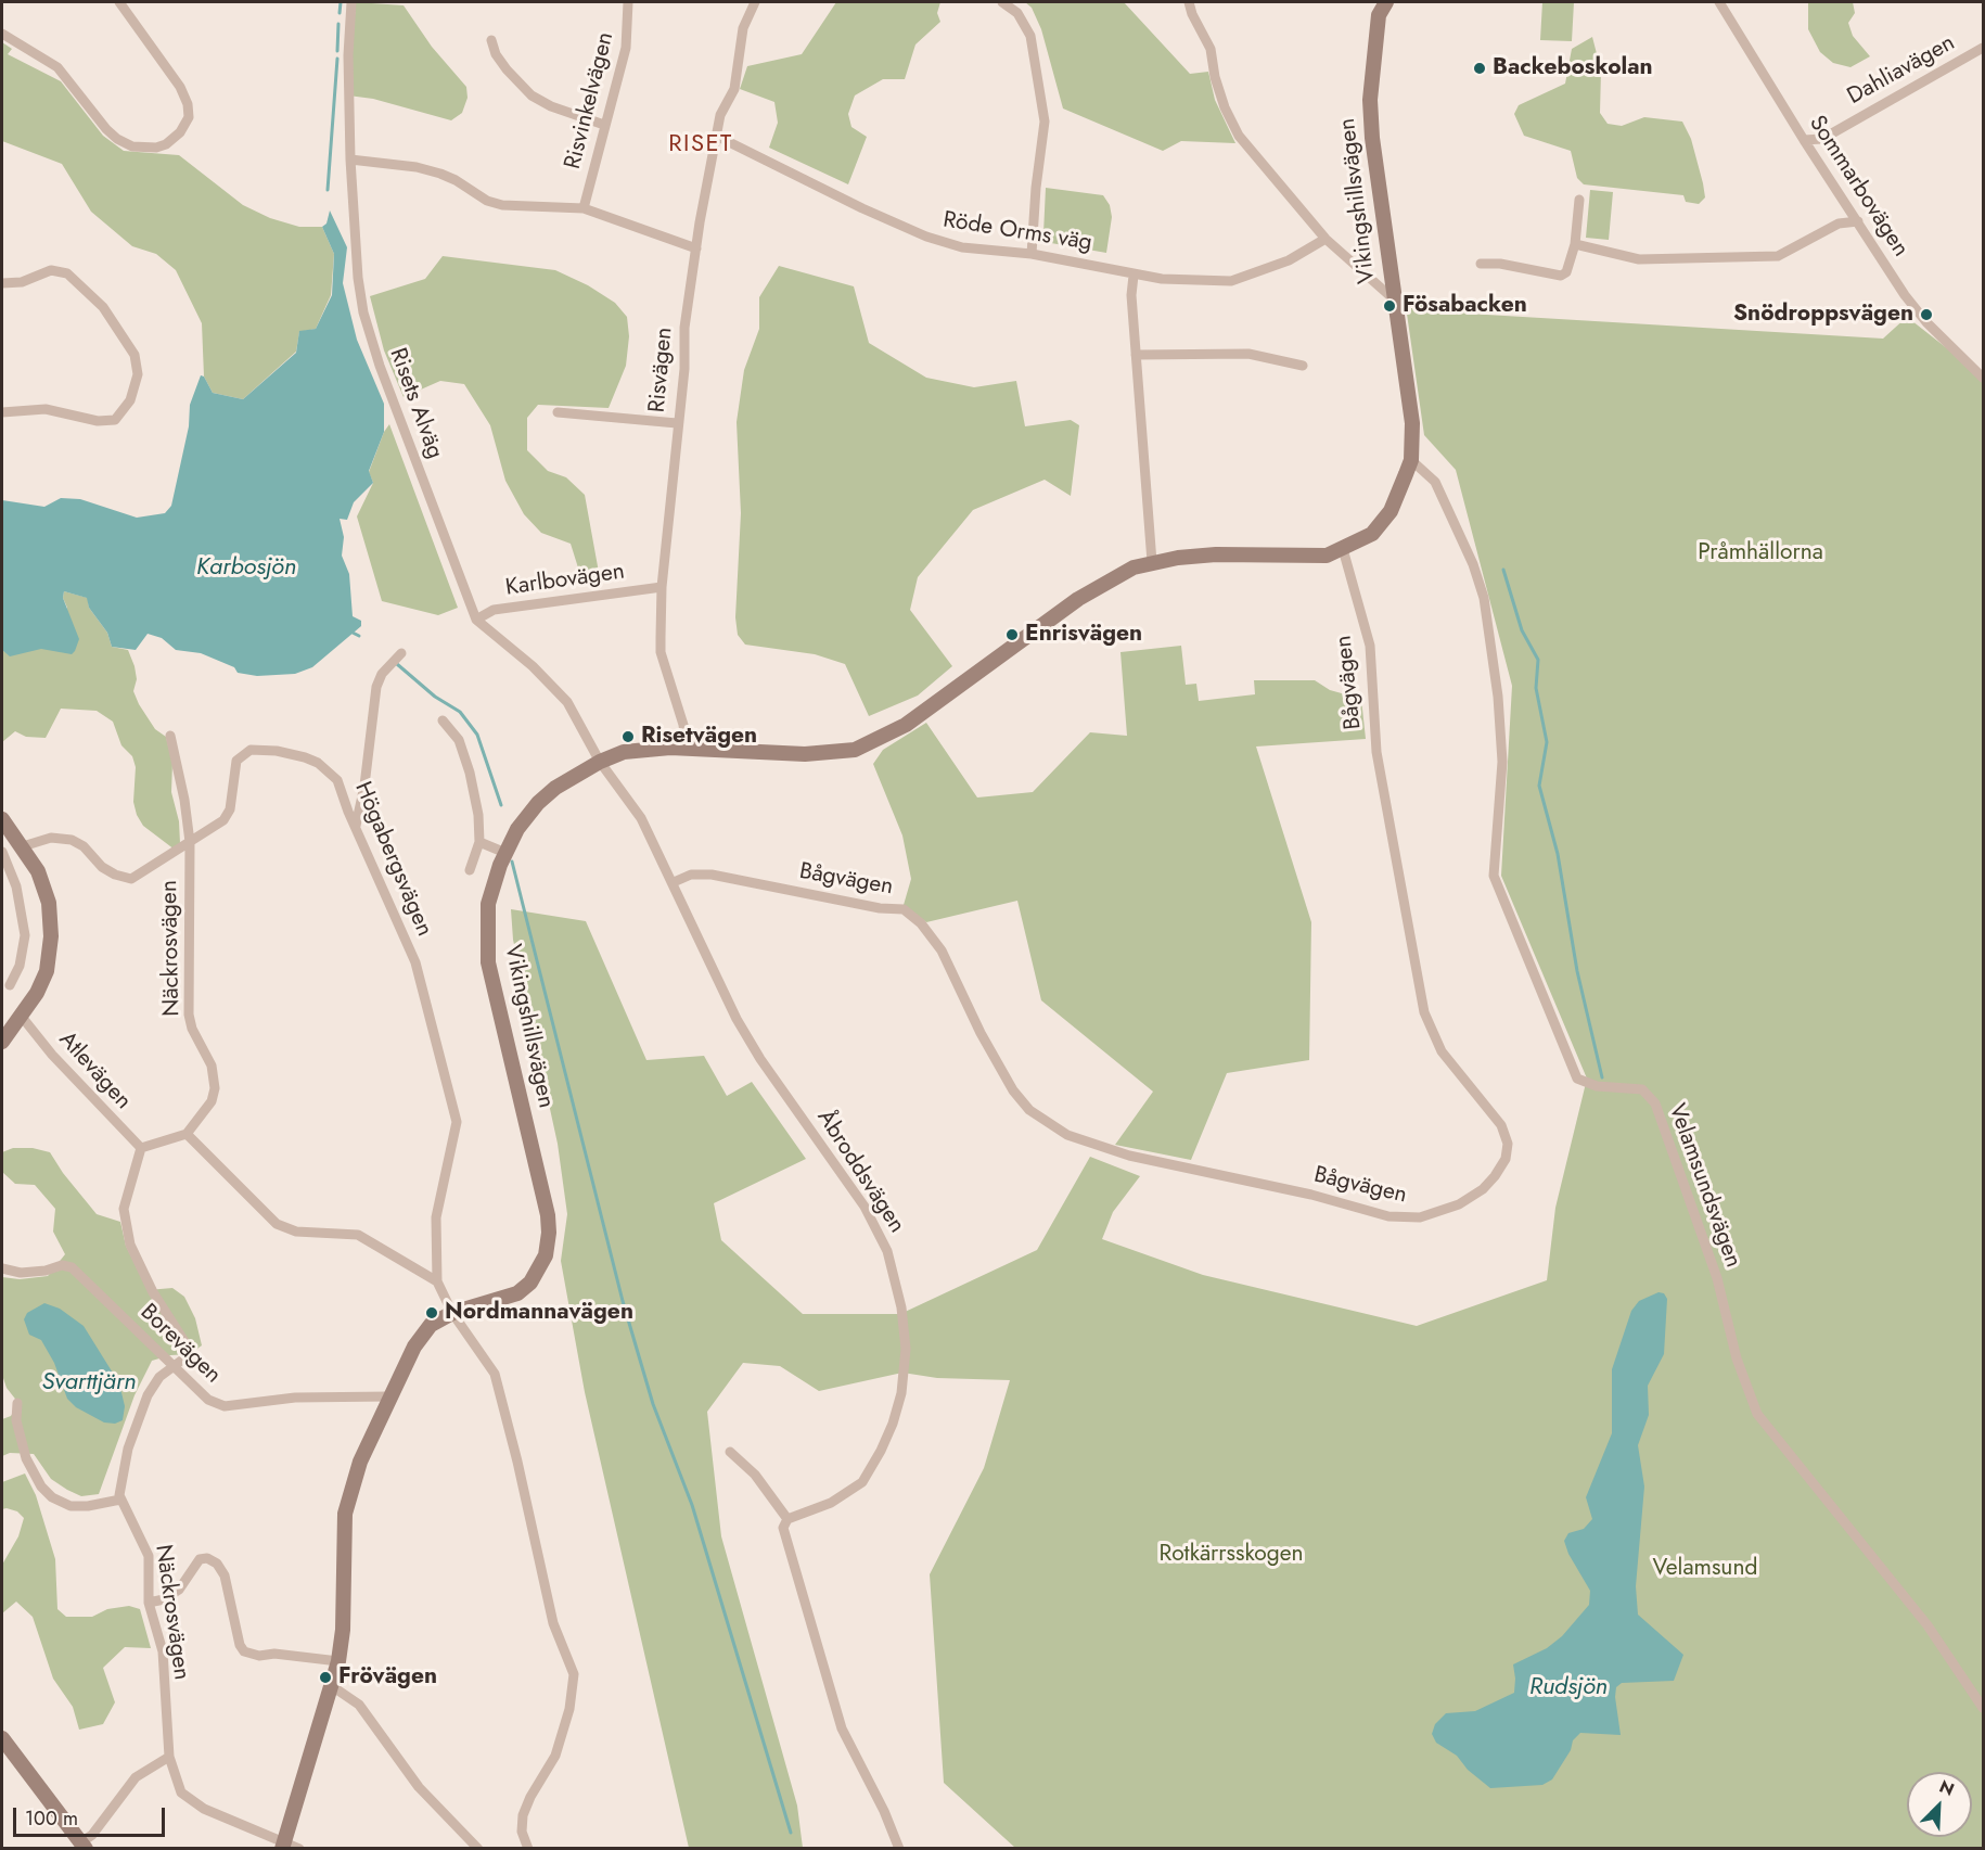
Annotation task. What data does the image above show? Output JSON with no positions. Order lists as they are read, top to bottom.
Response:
{
  "streets": {
    "street": [
      "Dahliavägen",
      "Risvinkelvägen",
      "Sommarbovägen",
      "Vikingshillsvägen",
      "Röde Orms väg",
      "Risvägen",
      "Risets Alväg",
      "Karlbovägen",
      "Bågvägen",
      "Högabergsvägen",
      "Näckrosvägen",
      "Atlevägen",
      "Åbroddsvägen",
      "Velamsundsvägen",
      "Borevägen"
    ]
  },
  "crossings": [
    ["Dahliavägen", "Sommarbovägen"],
    ["Vikingshillsvägen", "Risvägen"],
    ["Vikingshillsvägen", "Risets Alväg"],
    ["Vikingshillsvägen", "Bågvägen"],
    ["Vikingshillsvägen", "Högabergsvägen"],
    ["Vikingshillsvägen", "Näckrosvägen"],
    ["Vikingshillsvägen", "Åbroddsvägen"],
    ["Vikingshillsvägen", "Velamsundsvägen"],
    ["Vikingshillsvägen", "Borevägen"],
    ["Röde Orms väg", "Risvägen"],
    ["Risvägen", "Karlbovägen"],
    ["Risets Alväg", "Karlbovägen"],
    ["Risets Alväg", "Åbroddsvägen"],
    ["Bågvägen", "Åbroddsvägen"],
    ["Högabergsvägen", "Näckrosvägen"]
  ],
  "districts": ["RISET"],
  "water": ["Karbosjön", "Svarttjärn", "Rudsjön"],
  "parks": ["Pråmhällorna", "Rotkärrsskogen", "Velamsund"],
  "places": [
    "Backeboskolan",
    "Fösabacken",
    "Snödroppsvägen",
    "Enrisvägen",
    "Risetvägen",
    "Nordmannavägen",
    "Frövägen"
  ],
  "scale_bar": "100 m",
  "north": "top right"
}
